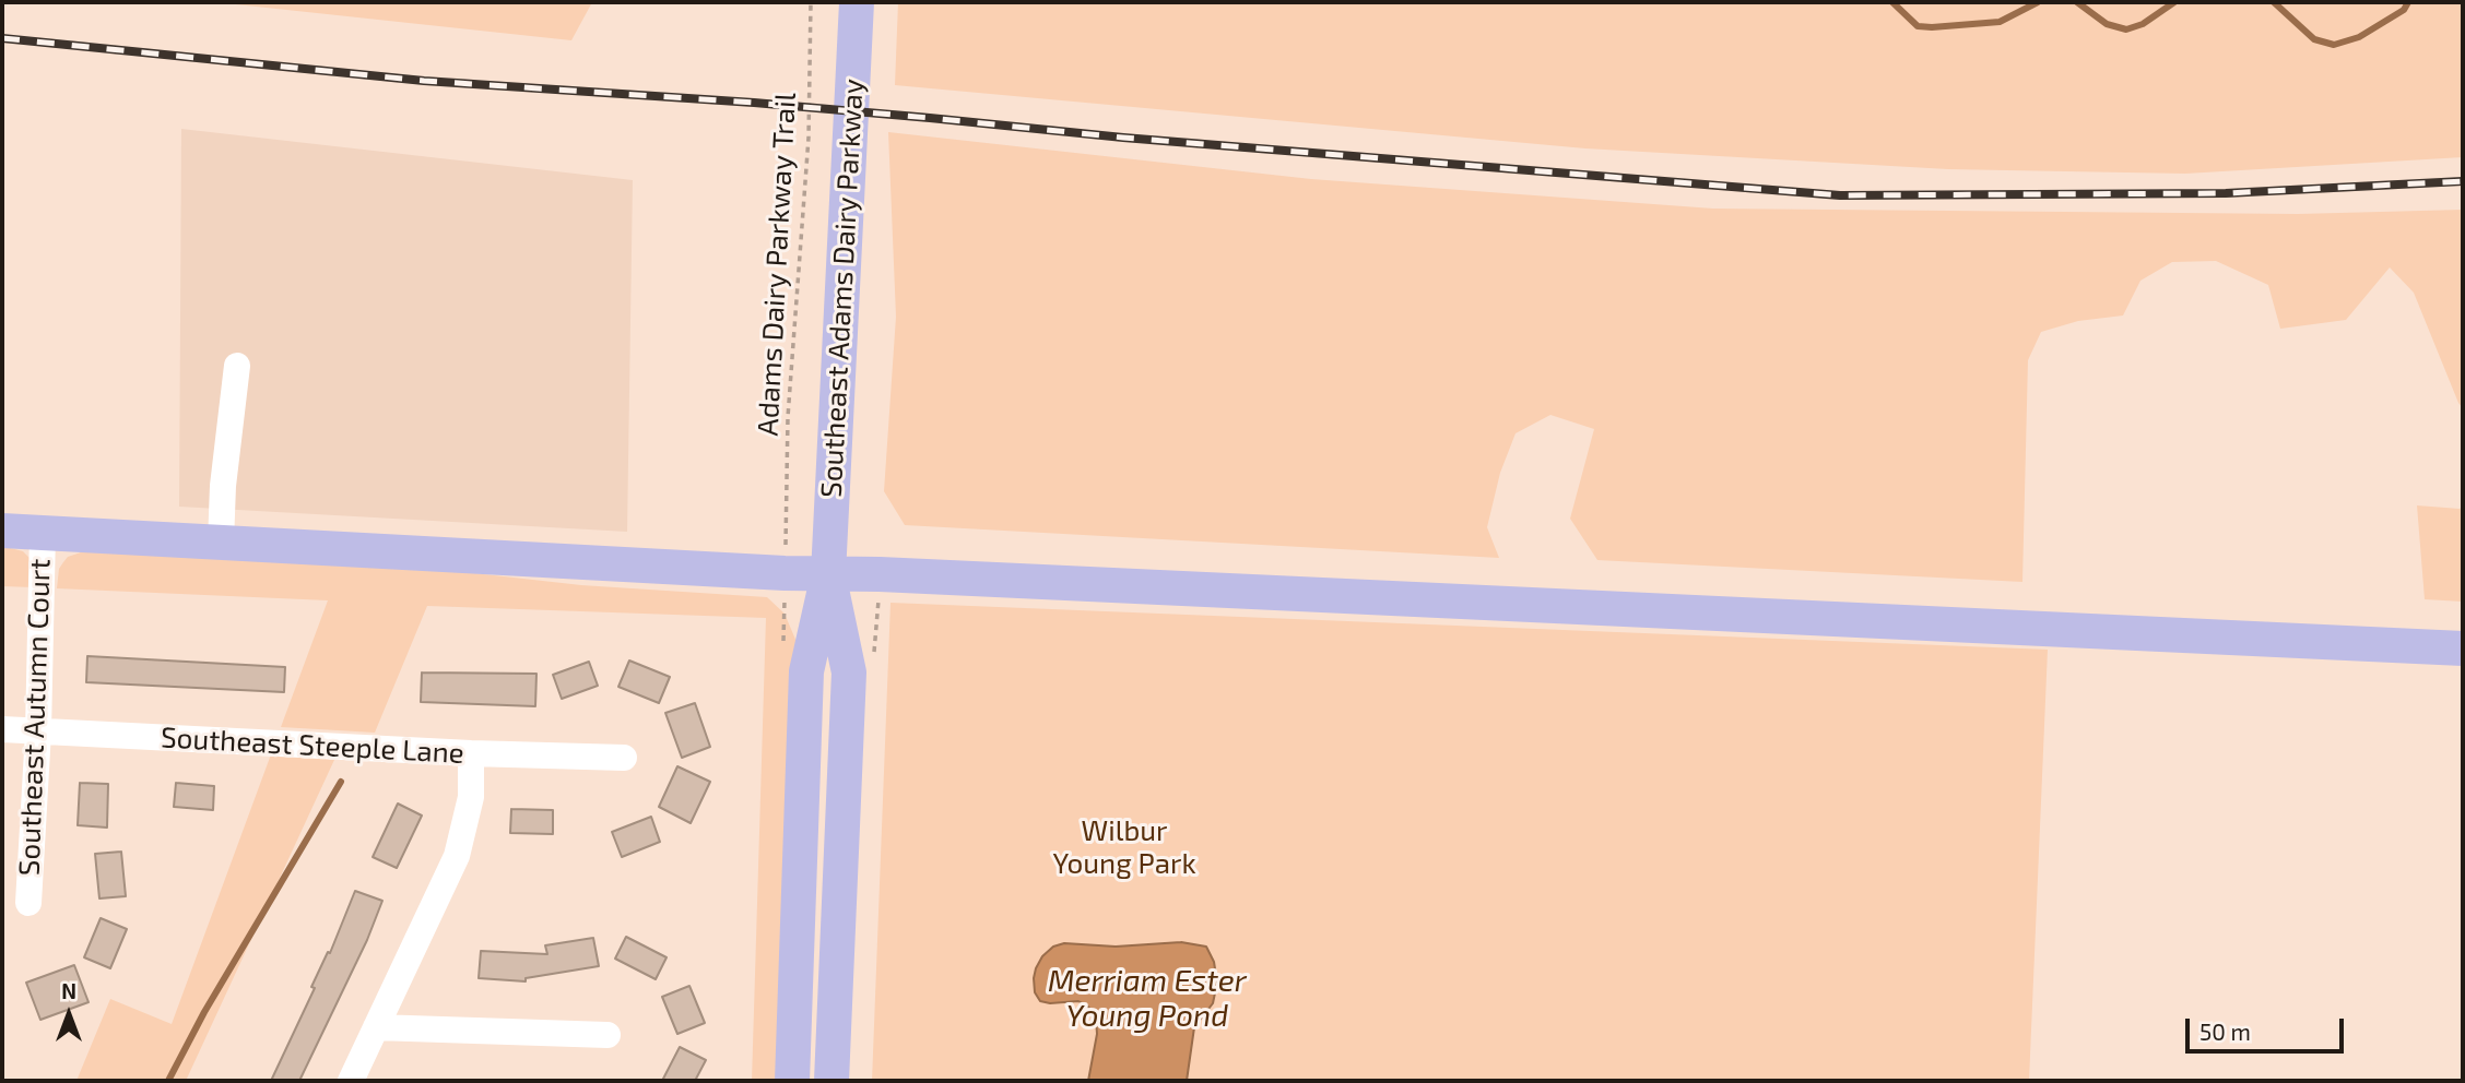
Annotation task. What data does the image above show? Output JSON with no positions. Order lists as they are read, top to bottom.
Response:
{
  "streets": {
    "main road": ["Southeast Adams Dairy Parkway"],
    "street": ["Southeast Autumn Court", "Southeast Steeple Lane"],
    "path": ["Adams Dairy Parkway Trail"]
  },
  "crossings": [
    ["Southeast Autumn Court", "Southeast Steeple Lane"]
  ],
  "water": ["Merriam Ester Young Pond"],
  "parks": ["Wilbur Young Park"],
  "scale_bar": "50 m",
  "north": "top"
}
